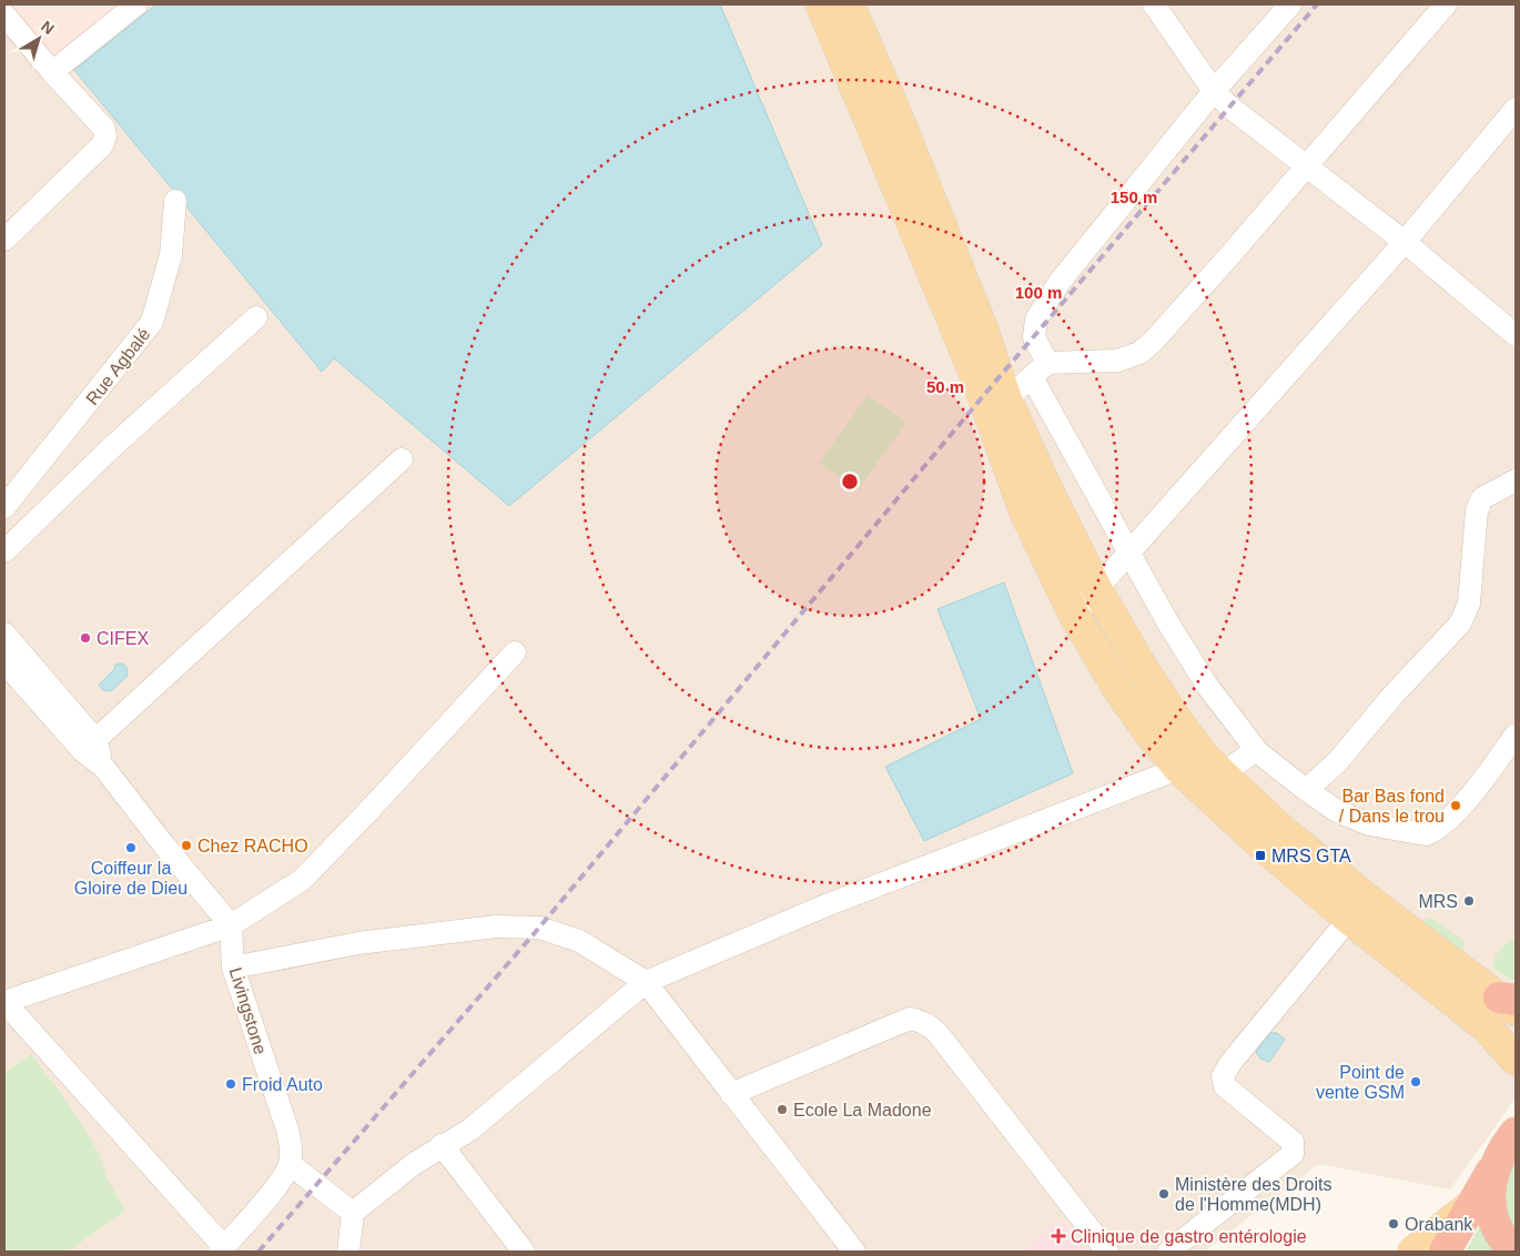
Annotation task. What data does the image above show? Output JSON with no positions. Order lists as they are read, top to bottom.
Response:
{
  "streets": {
    "street": ["Rue Agbalé", "Livingstone"]
  },
  "places": {
    "other": [
      "CIFEX",
      "Bar Bas fond / Dans le trou",
      "Chez RACHO",
      "Coiffeur la Gloire de Dieu",
      "MRS",
      "Point de vente GSM",
      "Froid Auto",
      "Ecole La Madone",
      "Ministère des Droits de l'Homme(MDH)",
      "Orabank"
    ],
    "transit": ["MRS GTA"],
    "health": ["Clinique de gastro entérologie"]
  },
  "north": "top right",
  "rings": ["150 m", "100 m", "50 m"]
}
